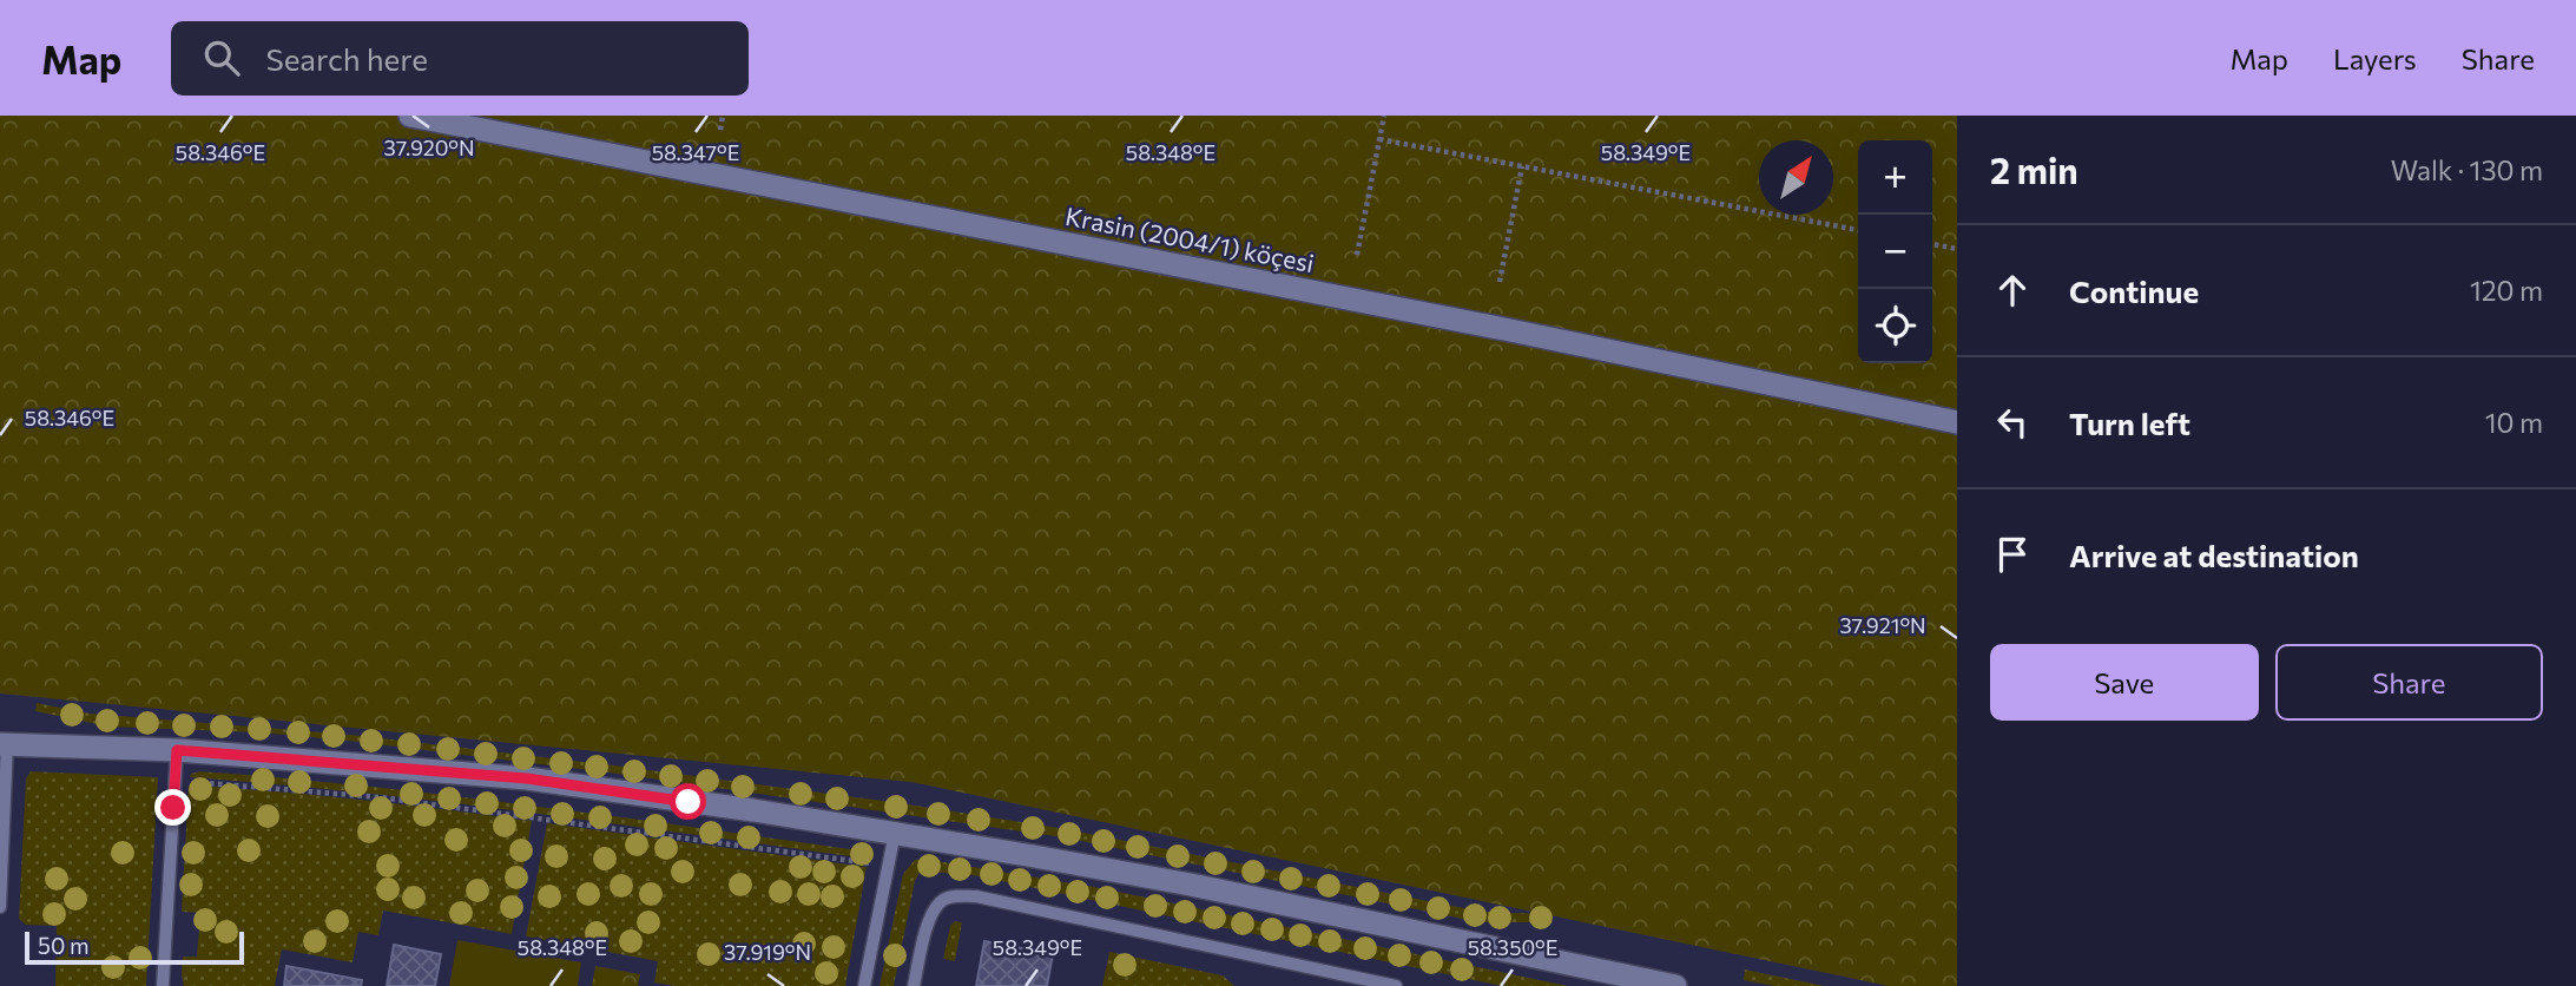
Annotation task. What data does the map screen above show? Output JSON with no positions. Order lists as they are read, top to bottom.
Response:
{
  "streets": {
    "street": ["Krasin (2004/1) köçesi"]
  },
  "scale_bar": "50 m",
  "north": "top right",
  "page": {
    "header": "Map",
    "search": "Search here",
    "nav": ["Map", "Layers", "Share"],
    "heading": ["2 min", "Walk · 130 m"],
    "map_buttons": ["+", "−"],
    "list": [
      ["Continue", "120 m"],
      ["Turn left", "10 m"],
      "Arrive at destination"
    ],
    "buttons": ["Save", "Share"],
    "scale": "50 m"
  },
  "coordinates": [
    "37.920°N",
    "58.346°E",
    "58.347°E",
    "58.348°E",
    "58.349°E",
    "37.921°N",
    "58.350°E",
    "37.919°N"
  ]
}
